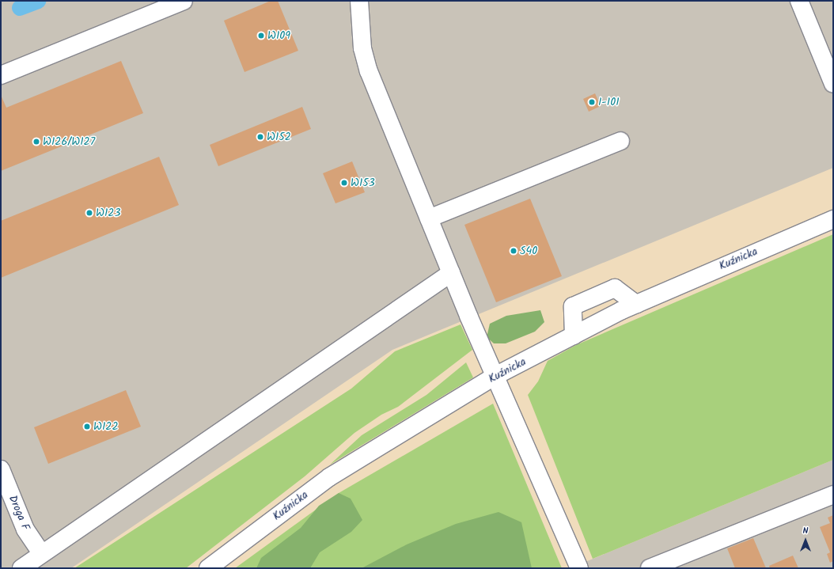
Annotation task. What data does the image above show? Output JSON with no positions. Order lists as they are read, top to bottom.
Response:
{
  "streets": {
    "street": ["Kuźnicka", "Droga F"]
  },
  "places": [
    "W109",
    "I-101",
    "W152",
    "W126/W127",
    "W153",
    "W123",
    "S40",
    "W122"
  ],
  "north": "top"
}
